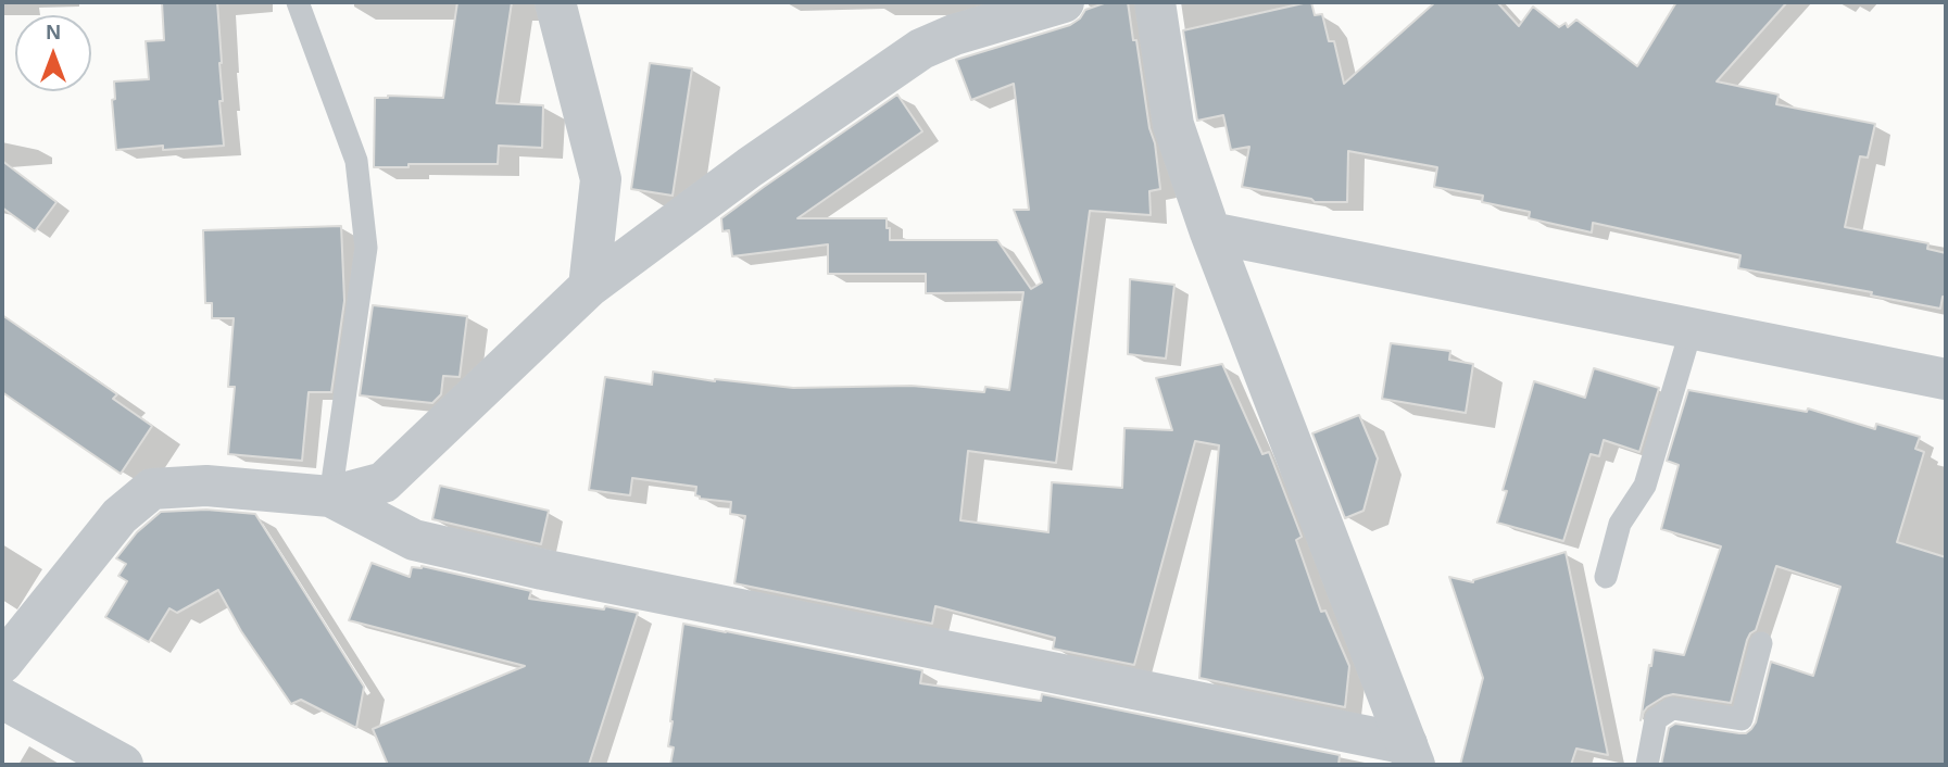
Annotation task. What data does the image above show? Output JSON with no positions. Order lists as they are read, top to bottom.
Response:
{
  "north": "top"
}
